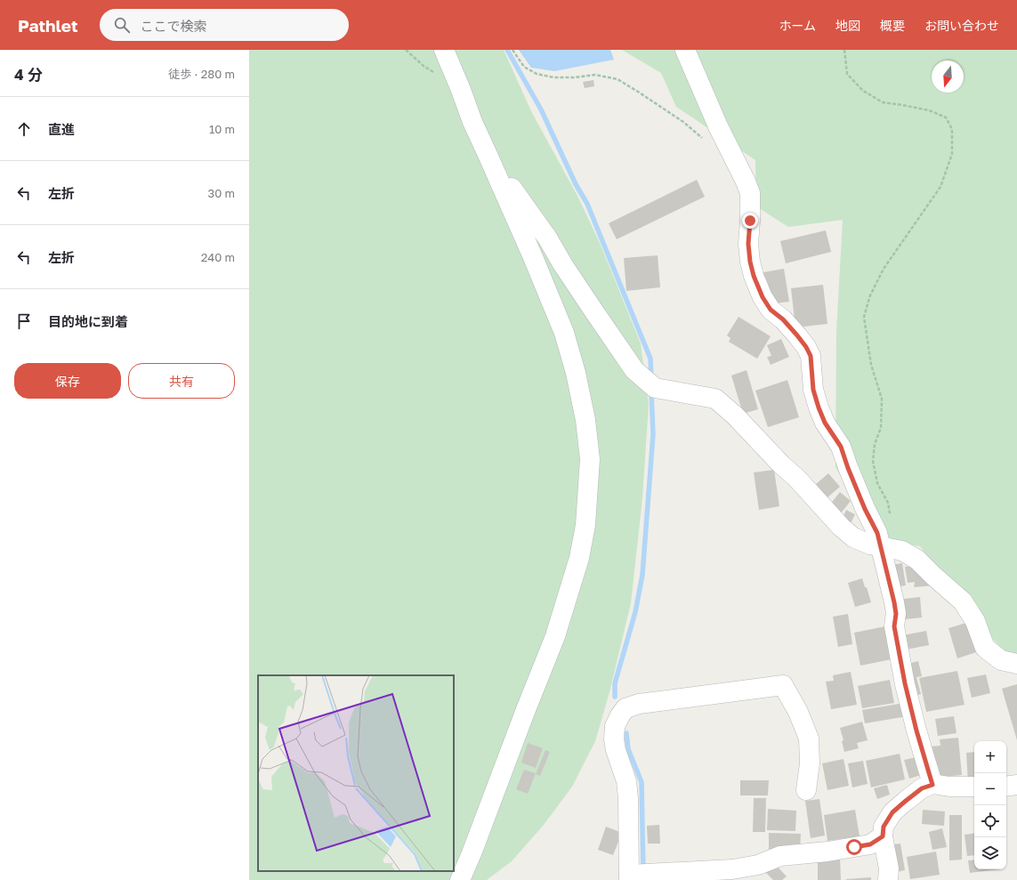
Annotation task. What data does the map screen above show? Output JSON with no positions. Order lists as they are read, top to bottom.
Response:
{
  "north": "bottom",
  "page": {
    "header": "Pathlet",
    "search": "ここで検索",
    "nav": [
      "ホーム",
      "地図",
      "概要",
      "お問い合わせ"
    ],
    "heading": ["4 分", "徒歩 · 280 m"],
    "list": [
      ["直進", "10 m"],
      ["左折", "30 m"],
      ["左折", "240 m"],
      "目的地に到着"
    ],
    "buttons": ["保存", "共有"],
    "map_buttons": ["+", "−"]
  }
}
